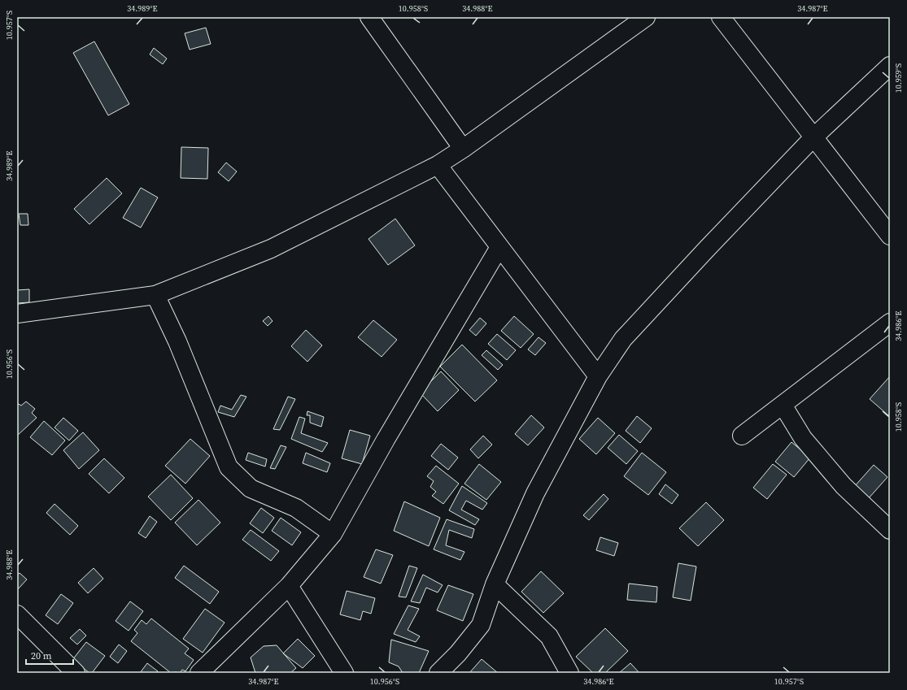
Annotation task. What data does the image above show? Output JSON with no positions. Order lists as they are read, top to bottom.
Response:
{
  "scale_bar": "20 m",
  "coordinates": [
    "34.989°E",
    "10.958°S",
    "34.988°E",
    "34.987°E",
    "10.957°S",
    "10.959°S",
    "34.986°E",
    "10.956°S"
  ]
}
